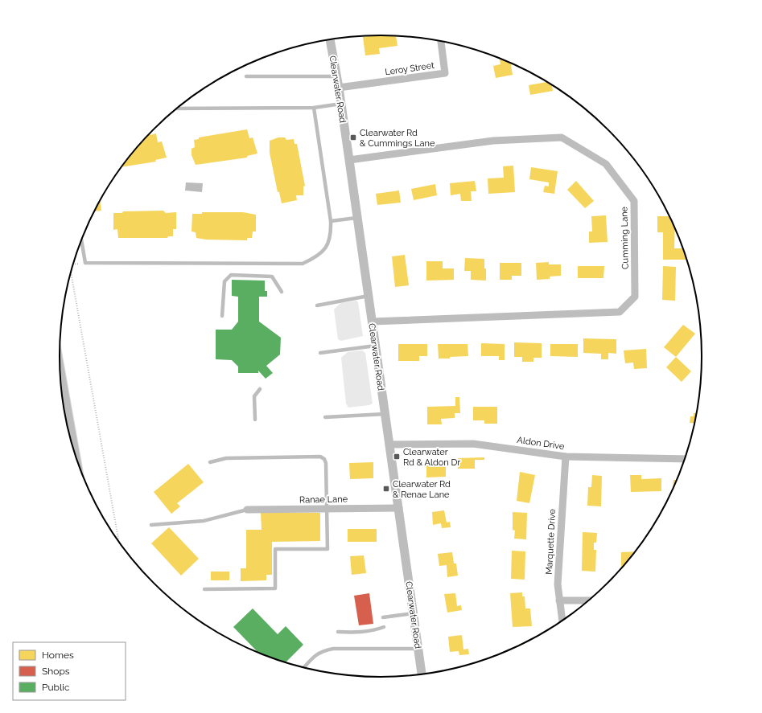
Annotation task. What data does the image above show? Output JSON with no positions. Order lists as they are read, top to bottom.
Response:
{
  "streets": {
    "street": [
      "Leroy Street",
      "Clearwater Road",
      "Cumming Lane",
      "Aldon Drive",
      "Ranae Lane",
      "Marquette Drive"
    ]
  },
  "crossings": [
    ["Leroy Street", "Clearwater Road"],
    ["Clearwater Road", "Cumming Lane"],
    ["Clearwater Road", "Aldon Drive"],
    ["Clearwater Road", "Ranae Lane"],
    ["Aldon Drive", "Marquette Drive"]
  ],
  "places": {
    "transit": ["Clearwater Rd & Cummings Lane", "Clearwater Rd & Aldon Dr", "Clearwater Rd & Renae Lane"]
  },
  "legend": ["Homes", "Shops", "Public"]
}
